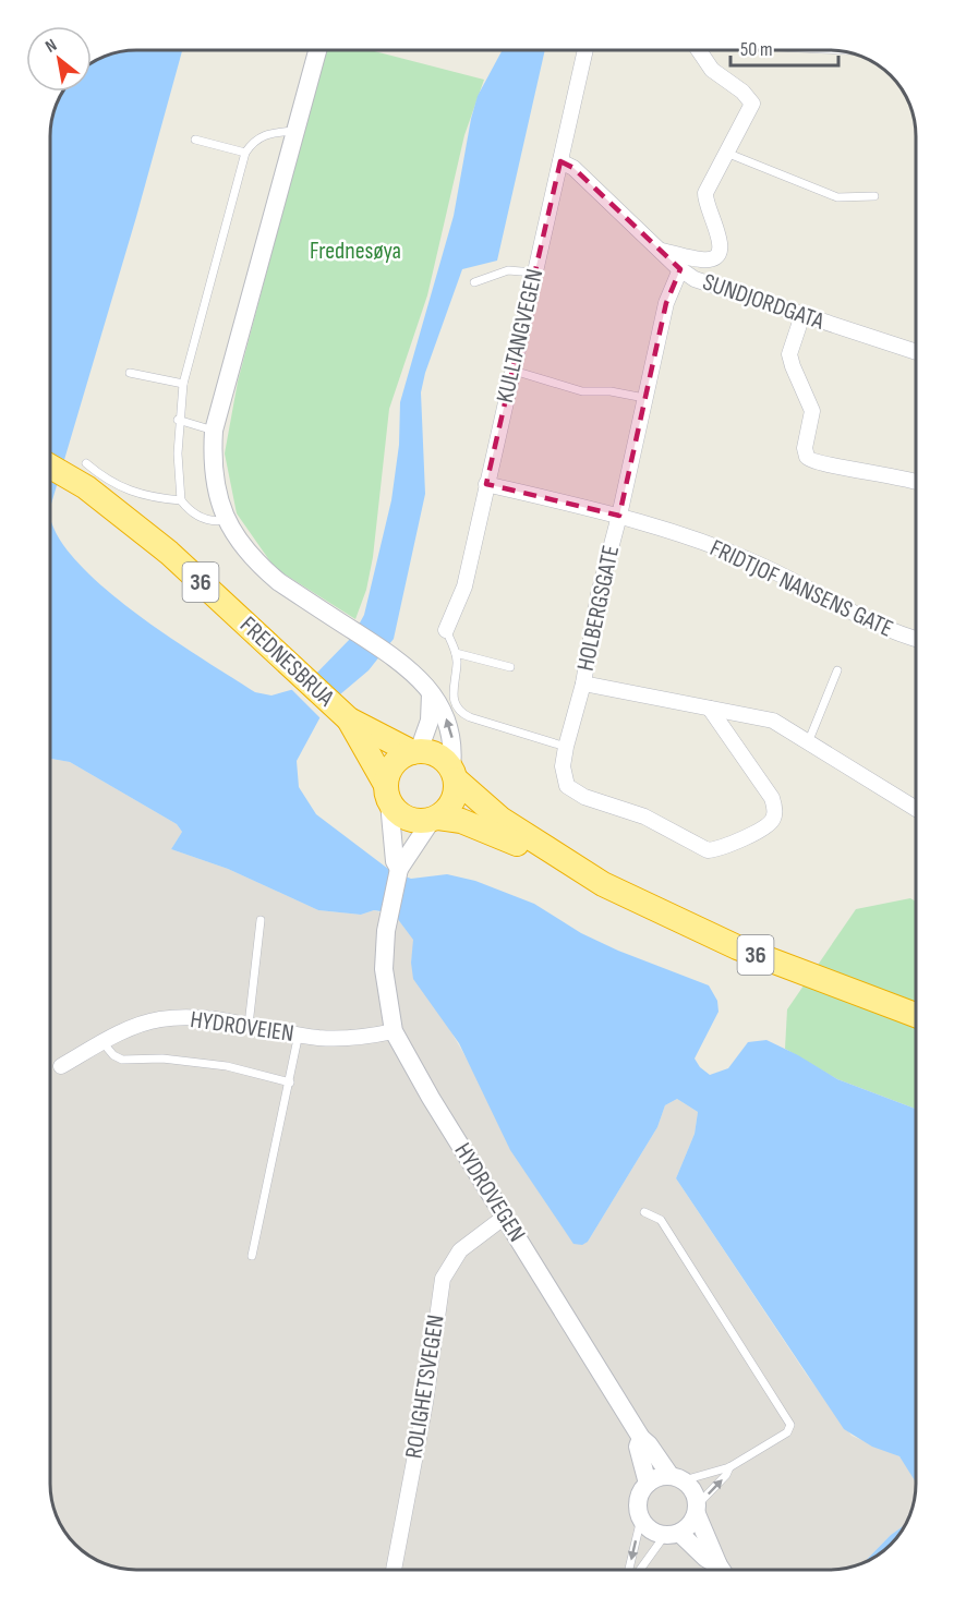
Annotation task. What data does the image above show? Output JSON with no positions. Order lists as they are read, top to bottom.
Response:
{
  "streets": {
    "highway": ["36", "FREDNESBRUA"],
    "street": [
      "SUNDJORDGATA",
      "KULLTANGVEGEN",
      "FRIDTJOF NANSENS GATE",
      "HOLBERGSGATE",
      "HYDROVEIEN",
      "HYDROVEGEN",
      "ROLIGHETSVEGEN"
    ]
  },
  "crossings": [
    ["SUNDJORDGATA", "KULLTANGVEGEN"],
    ["SUNDJORDGATA", "HOLBERGSGATE"],
    ["KULLTANGVEGEN", "FRIDTJOF NANSENS GATE"],
    ["36", "FREDNESBRUA"],
    ["FRIDTJOF NANSENS GATE", "HOLBERGSGATE"],
    ["HYDROVEIEN", "HYDROVEGEN"],
    ["HYDROVEGEN", "ROLIGHETSVEGEN"]
  ],
  "parks": ["Frednesøya"],
  "scale_bar": "50 m",
  "north": "top left"
}
